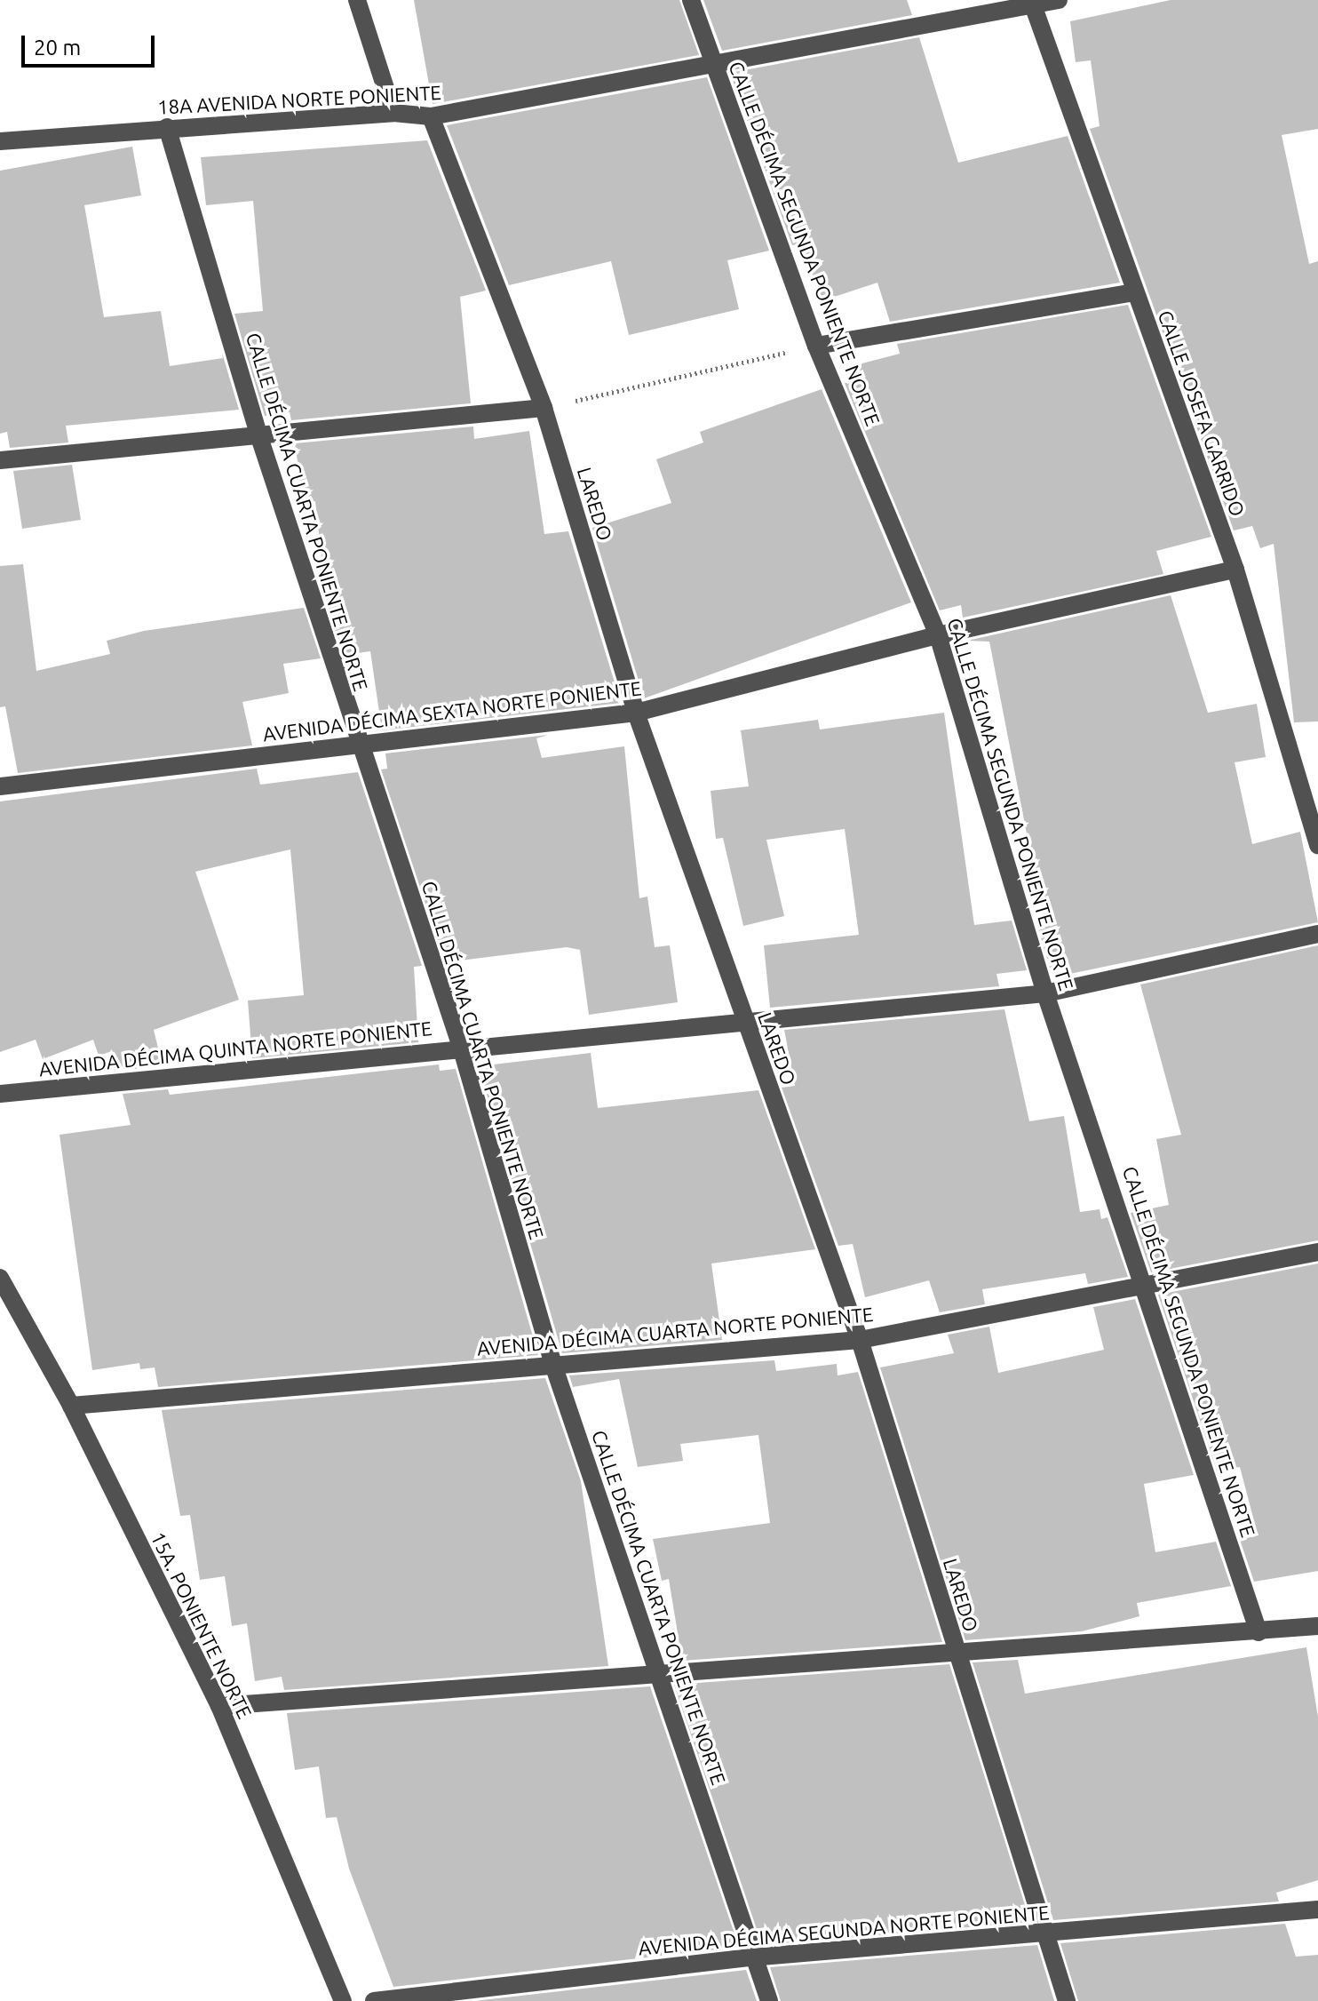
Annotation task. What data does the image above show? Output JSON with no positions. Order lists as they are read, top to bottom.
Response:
{
  "streets": {
    "street": [
      "18A AVENIDA NORTE PONIENTE",
      "CALLE DÉCIMA SEGUNDA PONIENTE NORTE",
      "CALLE JOSEFA GARRIDO",
      "LAREDO",
      "CALLE DÉCIMA CUARTA PONIENTE NORTE",
      "AVENIDA DÉCIMA SEXTA NORTE PONIENTE",
      "AVENIDA DÉCIMA QUINTA NORTE PONIENTE",
      "AVENIDA DÉCIMA CUARTA NORTE PONIENTE",
      "15A. PONIENTE NORTE",
      "AVENIDA DÉCIMA SEGUNDA NORTE PONIENTE"
    ]
  },
  "crossings": [
    ["18A AVENIDA NORTE PONIENTE", "CALLE DÉCIMA SEGUNDA PONIENTE NORTE"],
    ["18A AVENIDA NORTE PONIENTE", "CALLE JOSEFA GARRIDO"],
    ["18A AVENIDA NORTE PONIENTE", "LAREDO"],
    ["18A AVENIDA NORTE PONIENTE", "CALLE DÉCIMA CUARTA PONIENTE NORTE"],
    ["CALLE DÉCIMA SEGUNDA PONIENTE NORTE", "AVENIDA DÉCIMA SEXTA NORTE PONIENTE"],
    ["CALLE DÉCIMA SEGUNDA PONIENTE NORTE", "AVENIDA DÉCIMA QUINTA NORTE PONIENTE"],
    ["CALLE DÉCIMA SEGUNDA PONIENTE NORTE", "AVENIDA DÉCIMA CUARTA NORTE PONIENTE"],
    ["CALLE JOSEFA GARRIDO", "AVENIDA DÉCIMA SEXTA NORTE PONIENTE"],
    ["LAREDO", "AVENIDA DÉCIMA SEXTA NORTE PONIENTE"],
    ["LAREDO", "AVENIDA DÉCIMA QUINTA NORTE PONIENTE"],
    ["LAREDO", "AVENIDA DÉCIMA CUARTA NORTE PONIENTE"],
    ["LAREDO", "AVENIDA DÉCIMA SEGUNDA NORTE PONIENTE"],
    ["CALLE DÉCIMA CUARTA PONIENTE NORTE", "AVENIDA DÉCIMA SEXTA NORTE PONIENTE"],
    ["CALLE DÉCIMA CUARTA PONIENTE NORTE", "AVENIDA DÉCIMA QUINTA NORTE PONIENTE"],
    ["CALLE DÉCIMA CUARTA PONIENTE NORTE", "AVENIDA DÉCIMA CUARTA NORTE PONIENTE"],
    ["CALLE DÉCIMA CUARTA PONIENTE NORTE", "AVENIDA DÉCIMA SEGUNDA NORTE PONIENTE"],
    ["AVENIDA DÉCIMA CUARTA NORTE PONIENTE", "15A. PONIENTE NORTE"]
  ],
  "scale_bar": "20 m"
}
